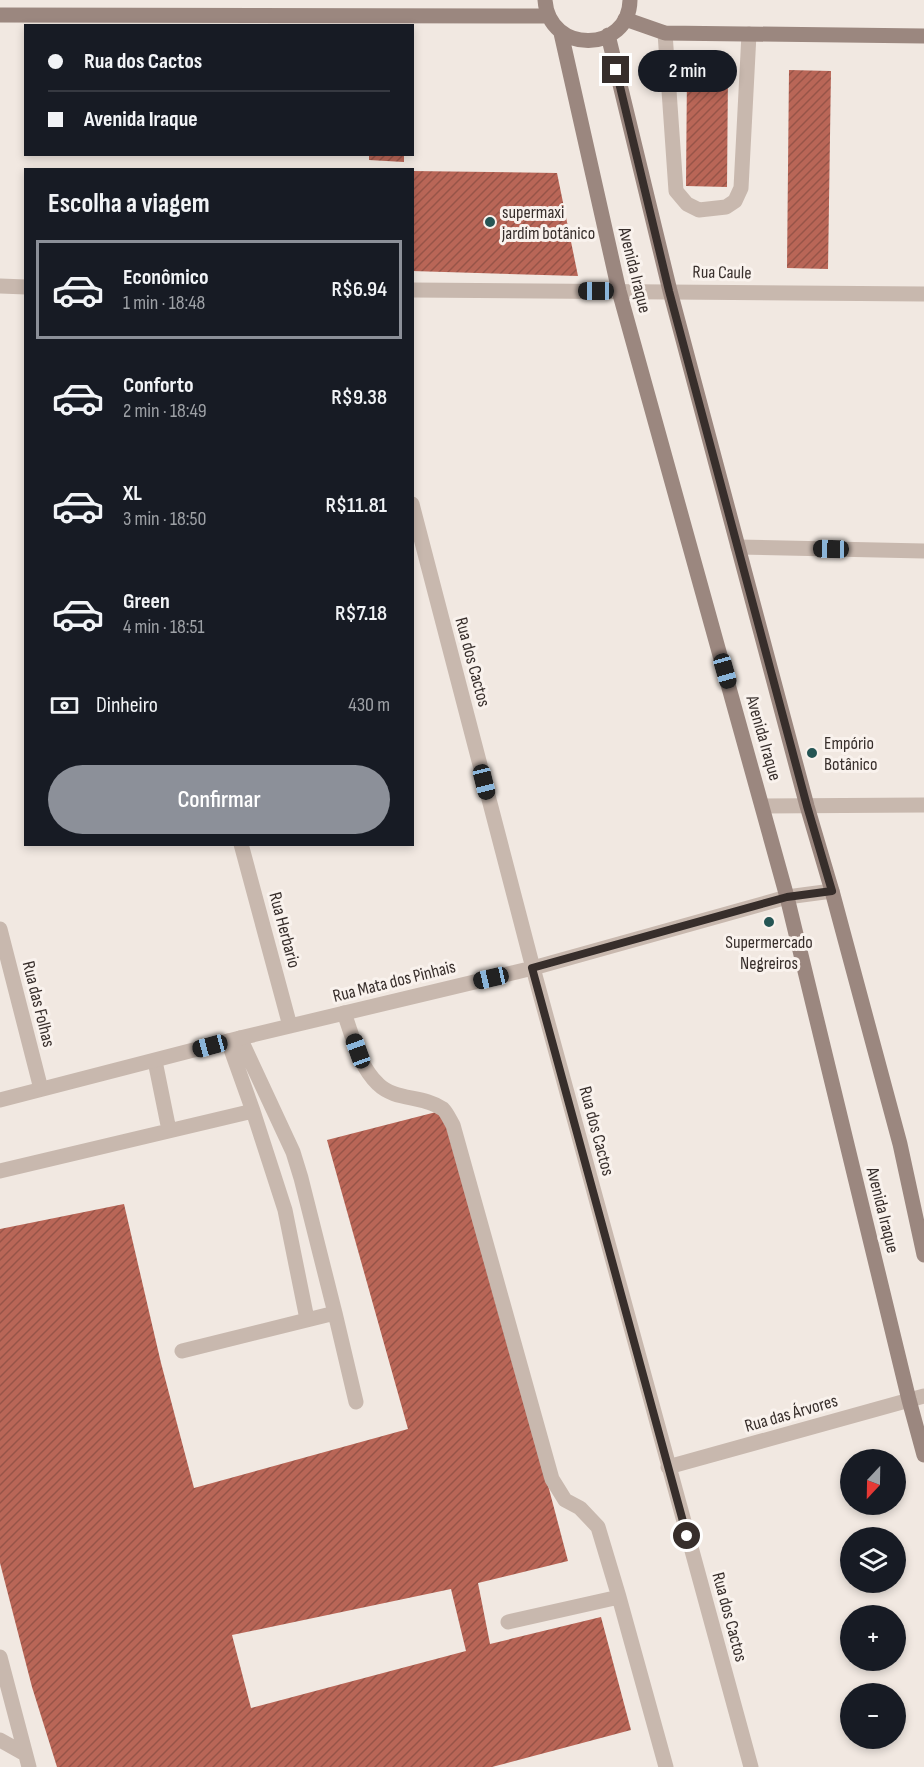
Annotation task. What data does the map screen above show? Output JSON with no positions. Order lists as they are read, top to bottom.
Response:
{
  "streets": {
    "street": [
      "Avenida Iraque",
      "Rua Caule",
      "Rua dos Cactos",
      "Rua Herbario",
      "Rua Mata dos Pinhais",
      "Rua das Folhas",
      "Rua das Árvores"
    ]
  },
  "crossings": [
    ["Avenida Iraque", "Rua Caule"],
    ["Avenida Iraque", "Rua Mata dos Pinhais"],
    ["Avenida Iraque", "Rua das Árvores"],
    ["Rua dos Cactos", "Rua Mata dos Pinhais"],
    ["Rua dos Cactos", "Rua das Árvores"],
    ["Rua Herbario", "Rua Mata dos Pinhais"],
    ["Rua Mata dos Pinhais", "Rua das Folhas"]
  ],
  "places": ["supermaxi jardim botânico", "Empório Botânico", "Supermercado Negreiros"],
  "north": "bottom",
  "page": {
    "banner": ["Rua dos Cactos", "Avenida Iraque"],
    "bubble": "2 min",
    "heading": "Escolha a viagem",
    "list": [
      {
        "name": "Econômico",
        "note": "1 min · 18:48",
        "value": "R$6.94"
      },
      {
        "name": "Conforto",
        "note": "2 min · 18:49",
        "value": "R$9.38"
      },
      {
        "name": "XL",
        "note": "3 min · 18:50",
        "value": "R$11.81"
      },
      {
        "name": "Green",
        "note": "4 min · 18:51",
        "value": "R$7.18"
      }
    ],
    "pay": ["Dinheiro", "430 m"],
    "buttons": "Confirmar",
    "map_buttons": ["+", "−"]
  }
}
